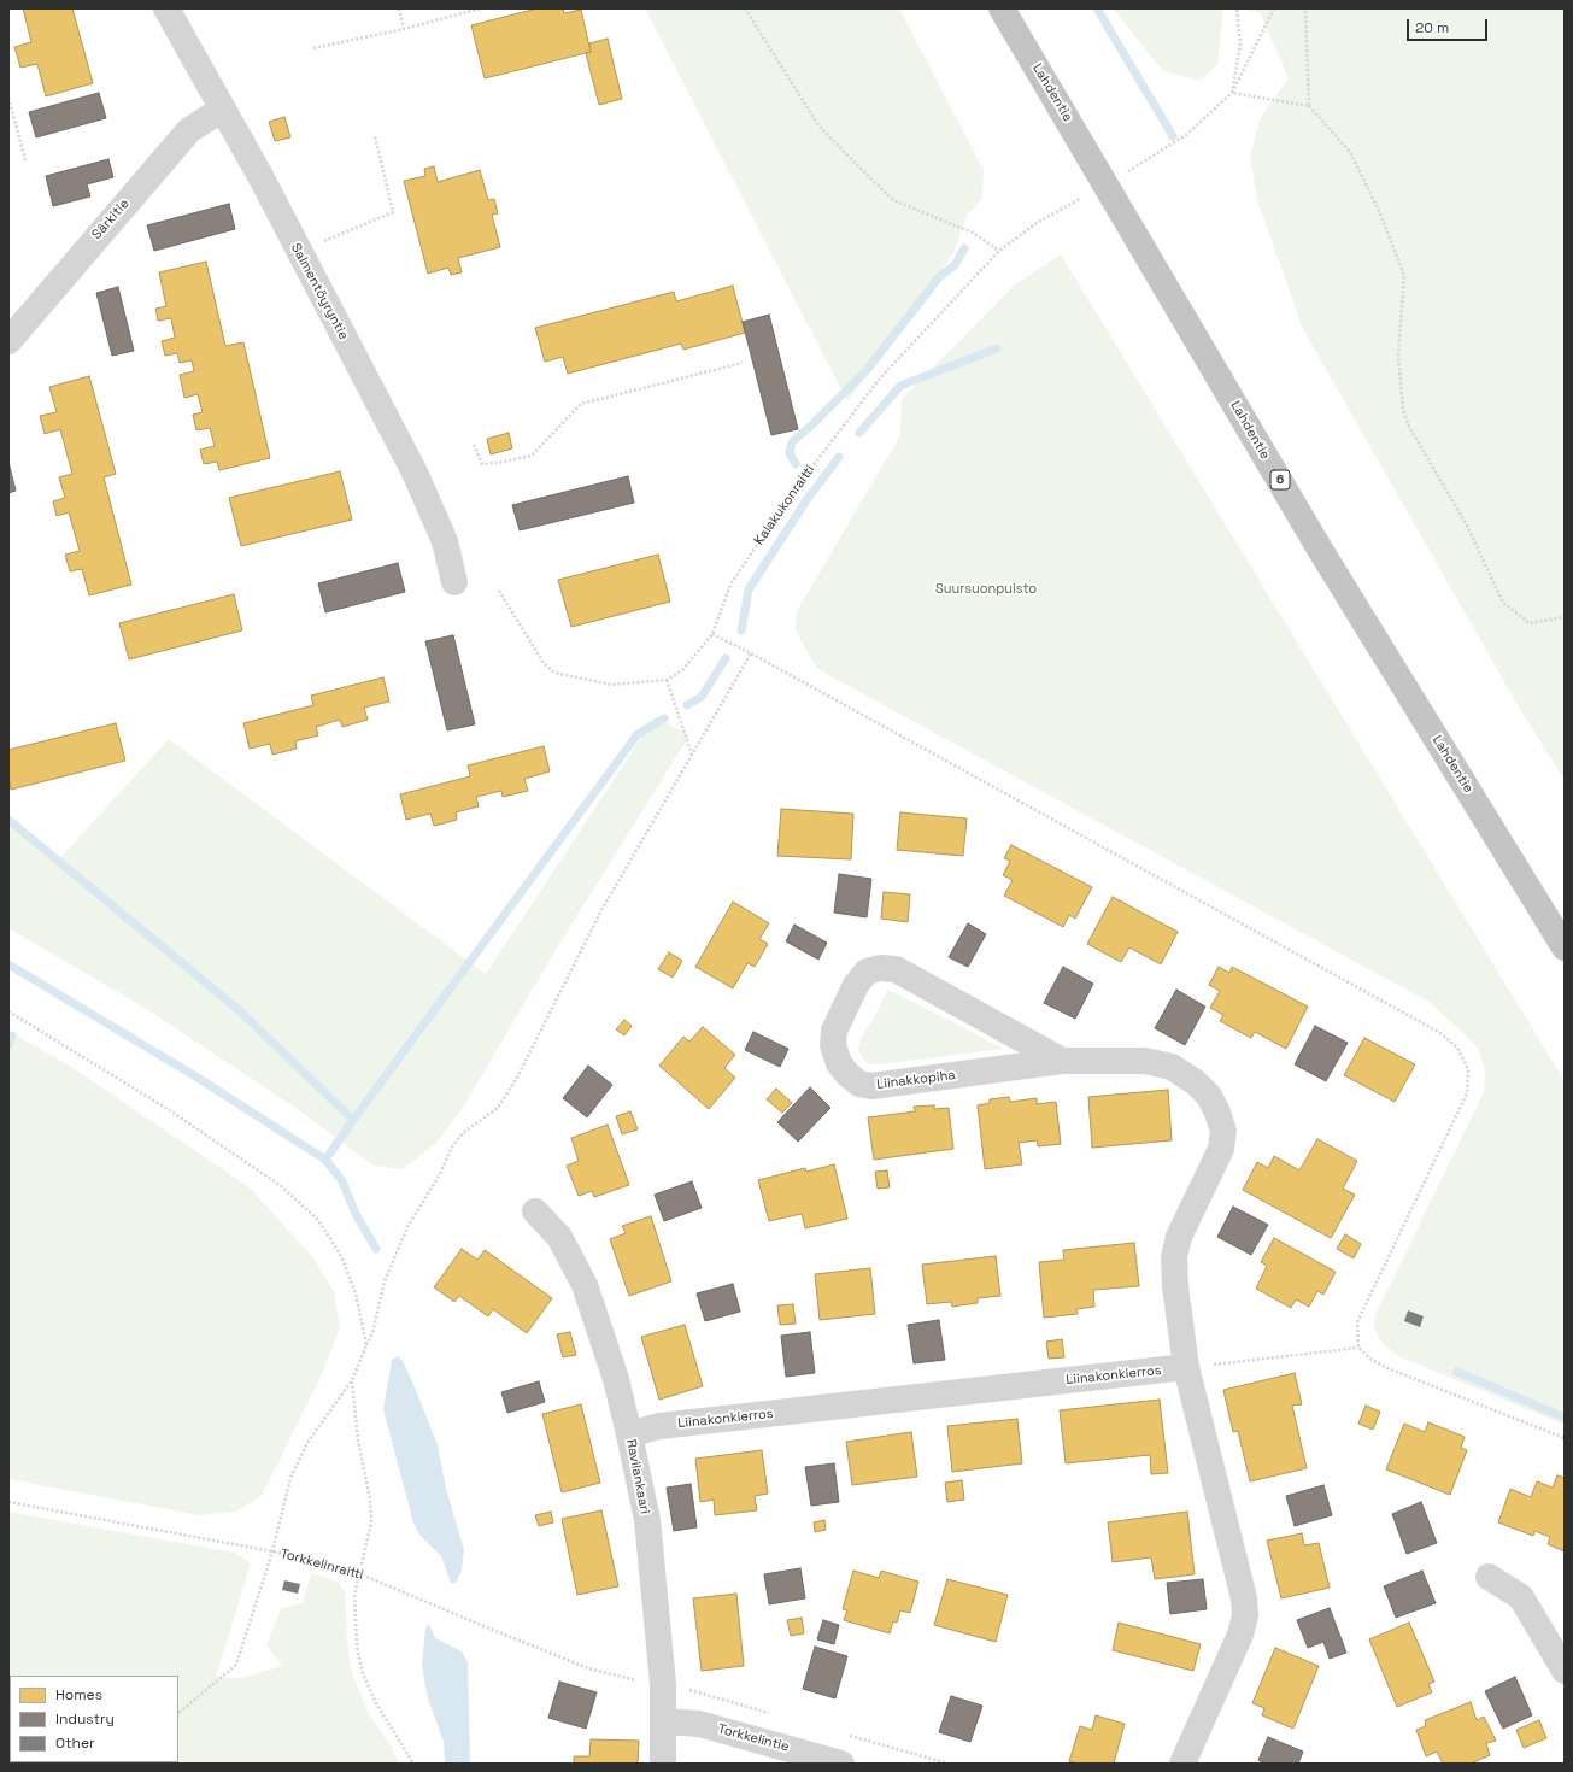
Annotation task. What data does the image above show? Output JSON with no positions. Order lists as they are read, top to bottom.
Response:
{
  "streets": {
    "highway": ["Lahdentie", "6"],
    "street": [
      "Särkitie",
      "Salmentöyryntie",
      "Liinakkopiha",
      "Liinakonkierros",
      "Ravilankaari",
      "Torkkelintie"
    ],
    "path": ["Kalakukonraitti", "Torkkelinraitti"]
  },
  "crossings": [
    ["Särkitie", "Salmentöyryntie"],
    ["Liinakkopiha", "Liinakonkierros"],
    ["Liinakonkierros", "Ravilankaari"],
    ["Ravilankaari", "Torkkelintie"]
  ],
  "parks": ["Suursuonpuisto"],
  "legend": ["Homes", "Industry", "Other"],
  "scale_bar": "20 m"
}
